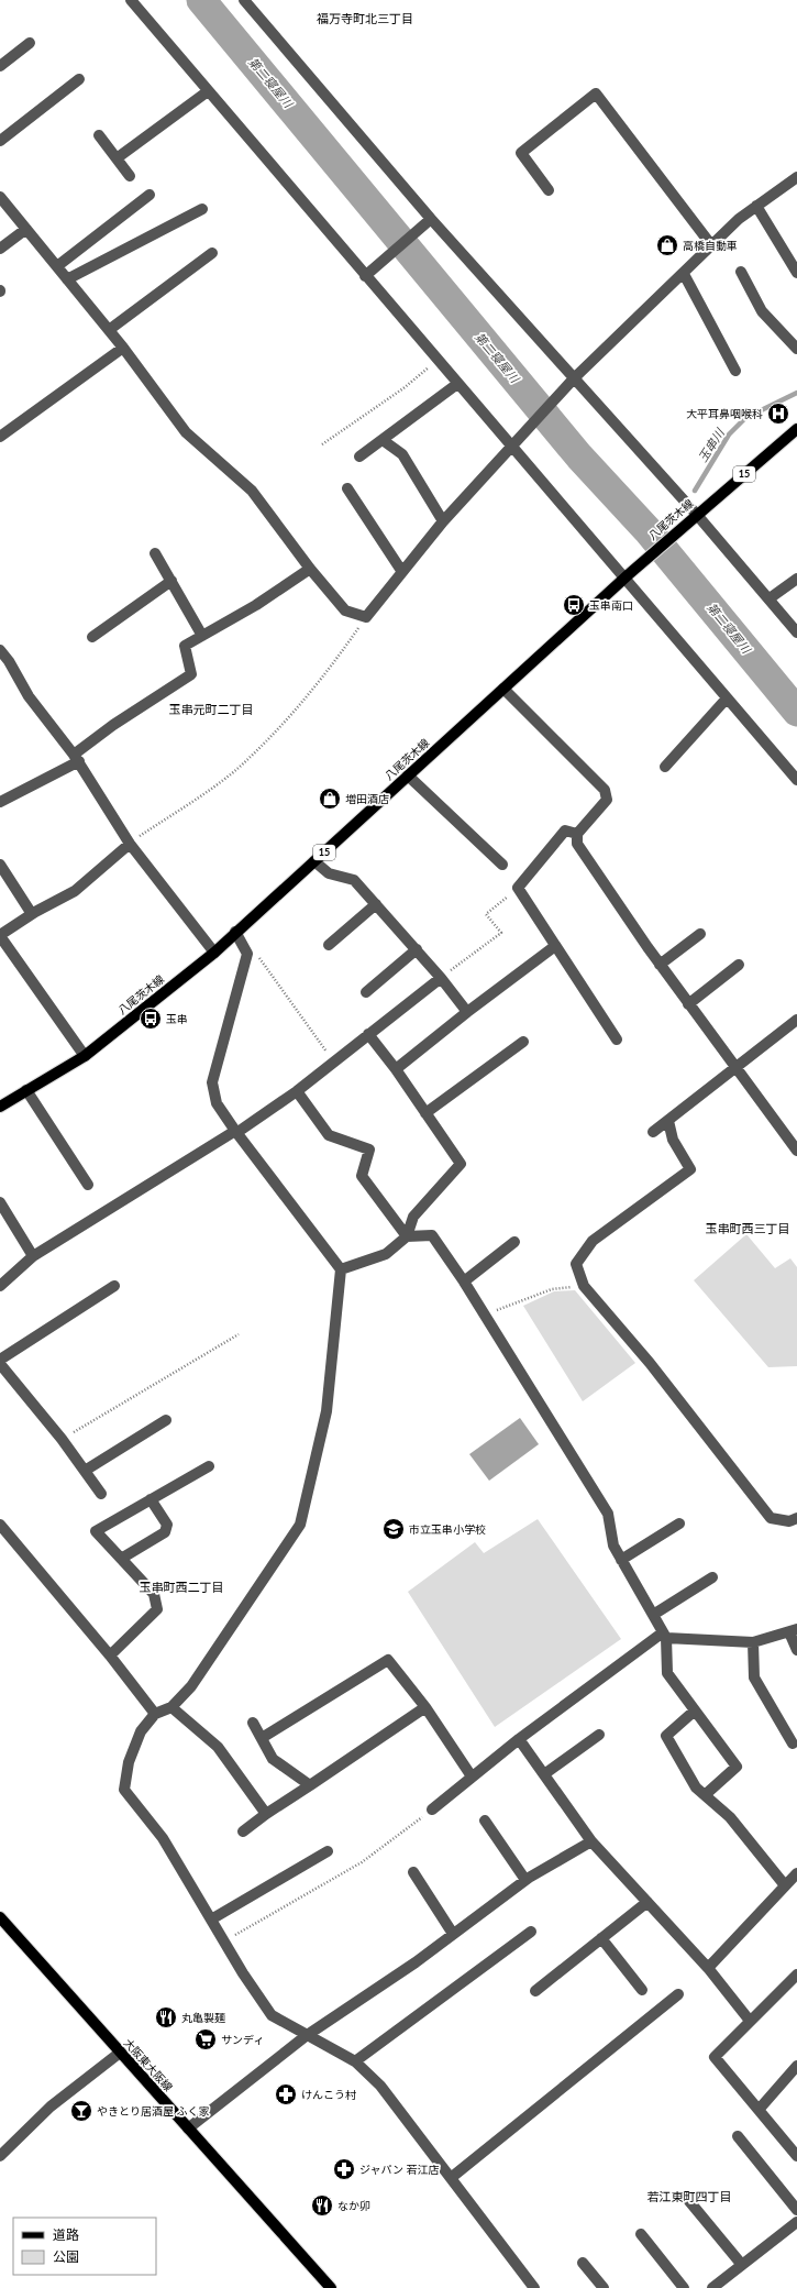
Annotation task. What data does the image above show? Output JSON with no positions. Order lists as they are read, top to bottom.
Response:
{
  "streets": {
    "main road": ["15", "八尾茨木線", "大阪東大阪線"]
  },
  "districts": [
    "福万寺町北三丁目",
    "玉串元町二丁目",
    "玉串町西三丁目",
    "玉串町西二丁目",
    "若江東町四丁目"
  ],
  "water": ["第二寝屋川", "玉串川"],
  "places": {
    "shop": ["高橋自動車", "増田酒店"],
    "hospital": ["大平耳鼻咽喉科"],
    "bus stop": ["玉串南口", "玉串"],
    "school or university": ["市立玉串小学校"],
    "restaurant": ["丸亀製麺", "なか卯"],
    "supermarket": ["サンディ"],
    "pharmacy": ["けんこう村", "ジャパン 若江店"],
    "bar": ["やきとり居酒屋 ふく家"]
  },
  "legend": ["道路", "公園"]
}
